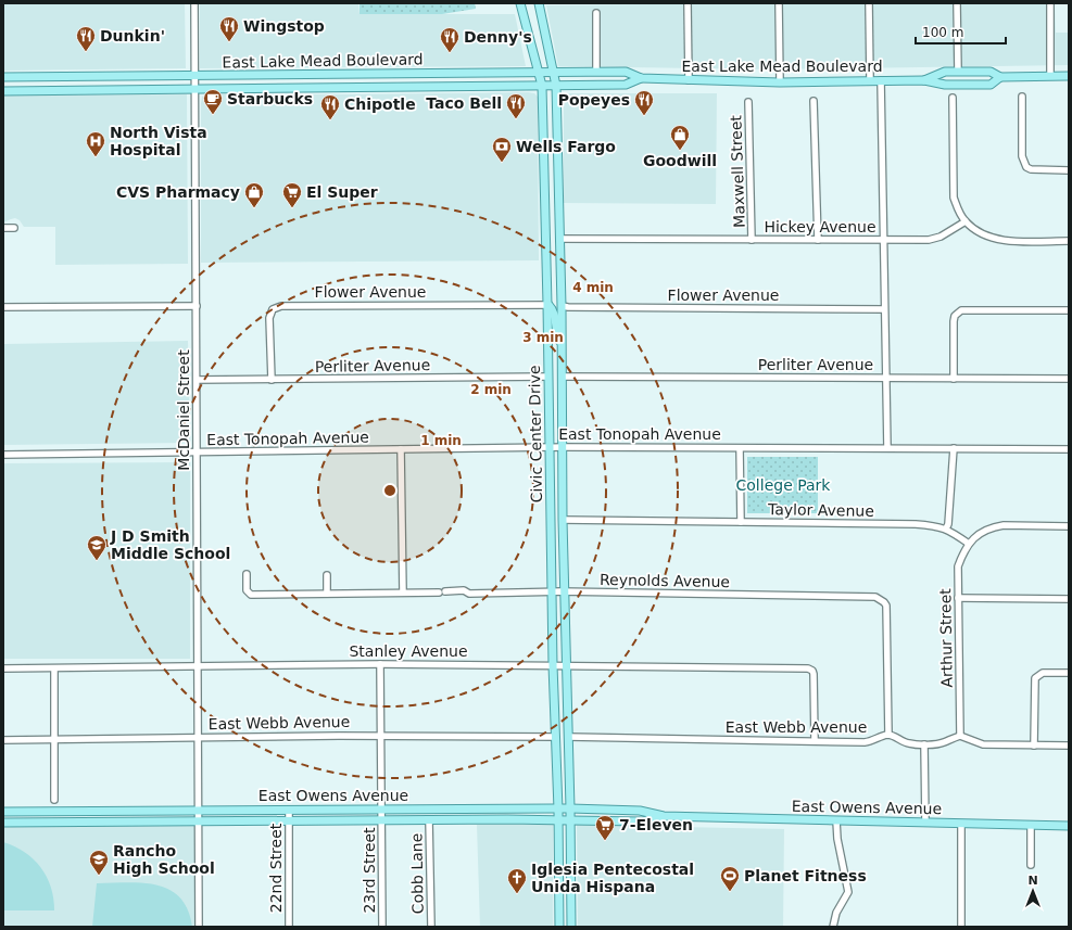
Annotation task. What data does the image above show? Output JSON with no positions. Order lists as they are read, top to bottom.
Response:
{
  "streets": {
    "main road": ["East Lake Mead Boulevard", "Civic Center Drive", "East Owens Avenue"],
    "street": [
      "Maxwell Street",
      "Hickey Avenue",
      "Flower Avenue",
      "Perliter Avenue",
      "McDaniel Street",
      "East Tonopah Avenue",
      "Taylor Avenue",
      "Reynolds Avenue",
      "Arthur Street",
      "Stanley Avenue",
      "East Webb Avenue",
      "22nd Street",
      "23rd Street",
      "Cobb Lane"
    ]
  },
  "crossings": [
    ["East Lake Mead Boulevard", "McDaniel Street"],
    ["East Lake Mead Boulevard", "Civic Center Drive"],
    ["Maxwell Street", "Hickey Avenue"],
    ["Hickey Avenue", "Civic Center Drive"],
    ["Flower Avenue", "Perliter Avenue"],
    ["Flower Avenue", "Civic Center Drive"],
    ["Perliter Avenue", "McDaniel Street"],
    ["Perliter Avenue", "Civic Center Drive"],
    ["McDaniel Street", "East Tonopah Avenue"],
    ["McDaniel Street", "Stanley Avenue"],
    ["McDaniel Street", "East Webb Avenue"],
    ["McDaniel Street", "East Owens Avenue"],
    ["Civic Center Drive", "East Tonopah Avenue"],
    ["Civic Center Drive", "Taylor Avenue"],
    ["Civic Center Drive", "Reynolds Avenue"],
    ["Civic Center Drive", "Stanley Avenue"],
    ["Civic Center Drive", "East Webb Avenue"],
    ["Civic Center Drive", "East Owens Avenue"],
    ["Taylor Avenue", "Arthur Street"],
    ["Reynolds Avenue", "East Webb Avenue"],
    ["Arthur Street", "East Webb Avenue"],
    ["Stanley Avenue", "East Webb Avenue"],
    ["Stanley Avenue", "23rd Street"],
    ["East Webb Avenue", "23rd Street"],
    ["East Owens Avenue", "22nd Street"],
    ["East Owens Avenue", "23rd Street"],
    ["East Owens Avenue", "Cobb Lane"]
  ],
  "parks": ["College Park"],
  "places": {
    "restaurant": [
      "Wingstop",
      "Dunkin'",
      "Denny's",
      "Popeyes",
      "Taco Bell",
      "Chipotle"
    ],
    "cafe": ["Starbucks"],
    "shop": ["Goodwill", "CVS Pharmacy"],
    "hospital": ["North Vista Hospital"],
    "bank": ["Wells Fargo"],
    "supermarket": ["El Super", "7-Eleven"],
    "school or university": ["J D Smith Middle School", "Rancho High School"],
    "sports": ["Planet Fitness"],
    "church": ["Iglesia Pentecostal Unida Hispana"]
  },
  "scale_bar": "100 m",
  "north": "top",
  "rings": [
    "4 min",
    "3 min",
    "2 min",
    "1 min"
  ]
}
